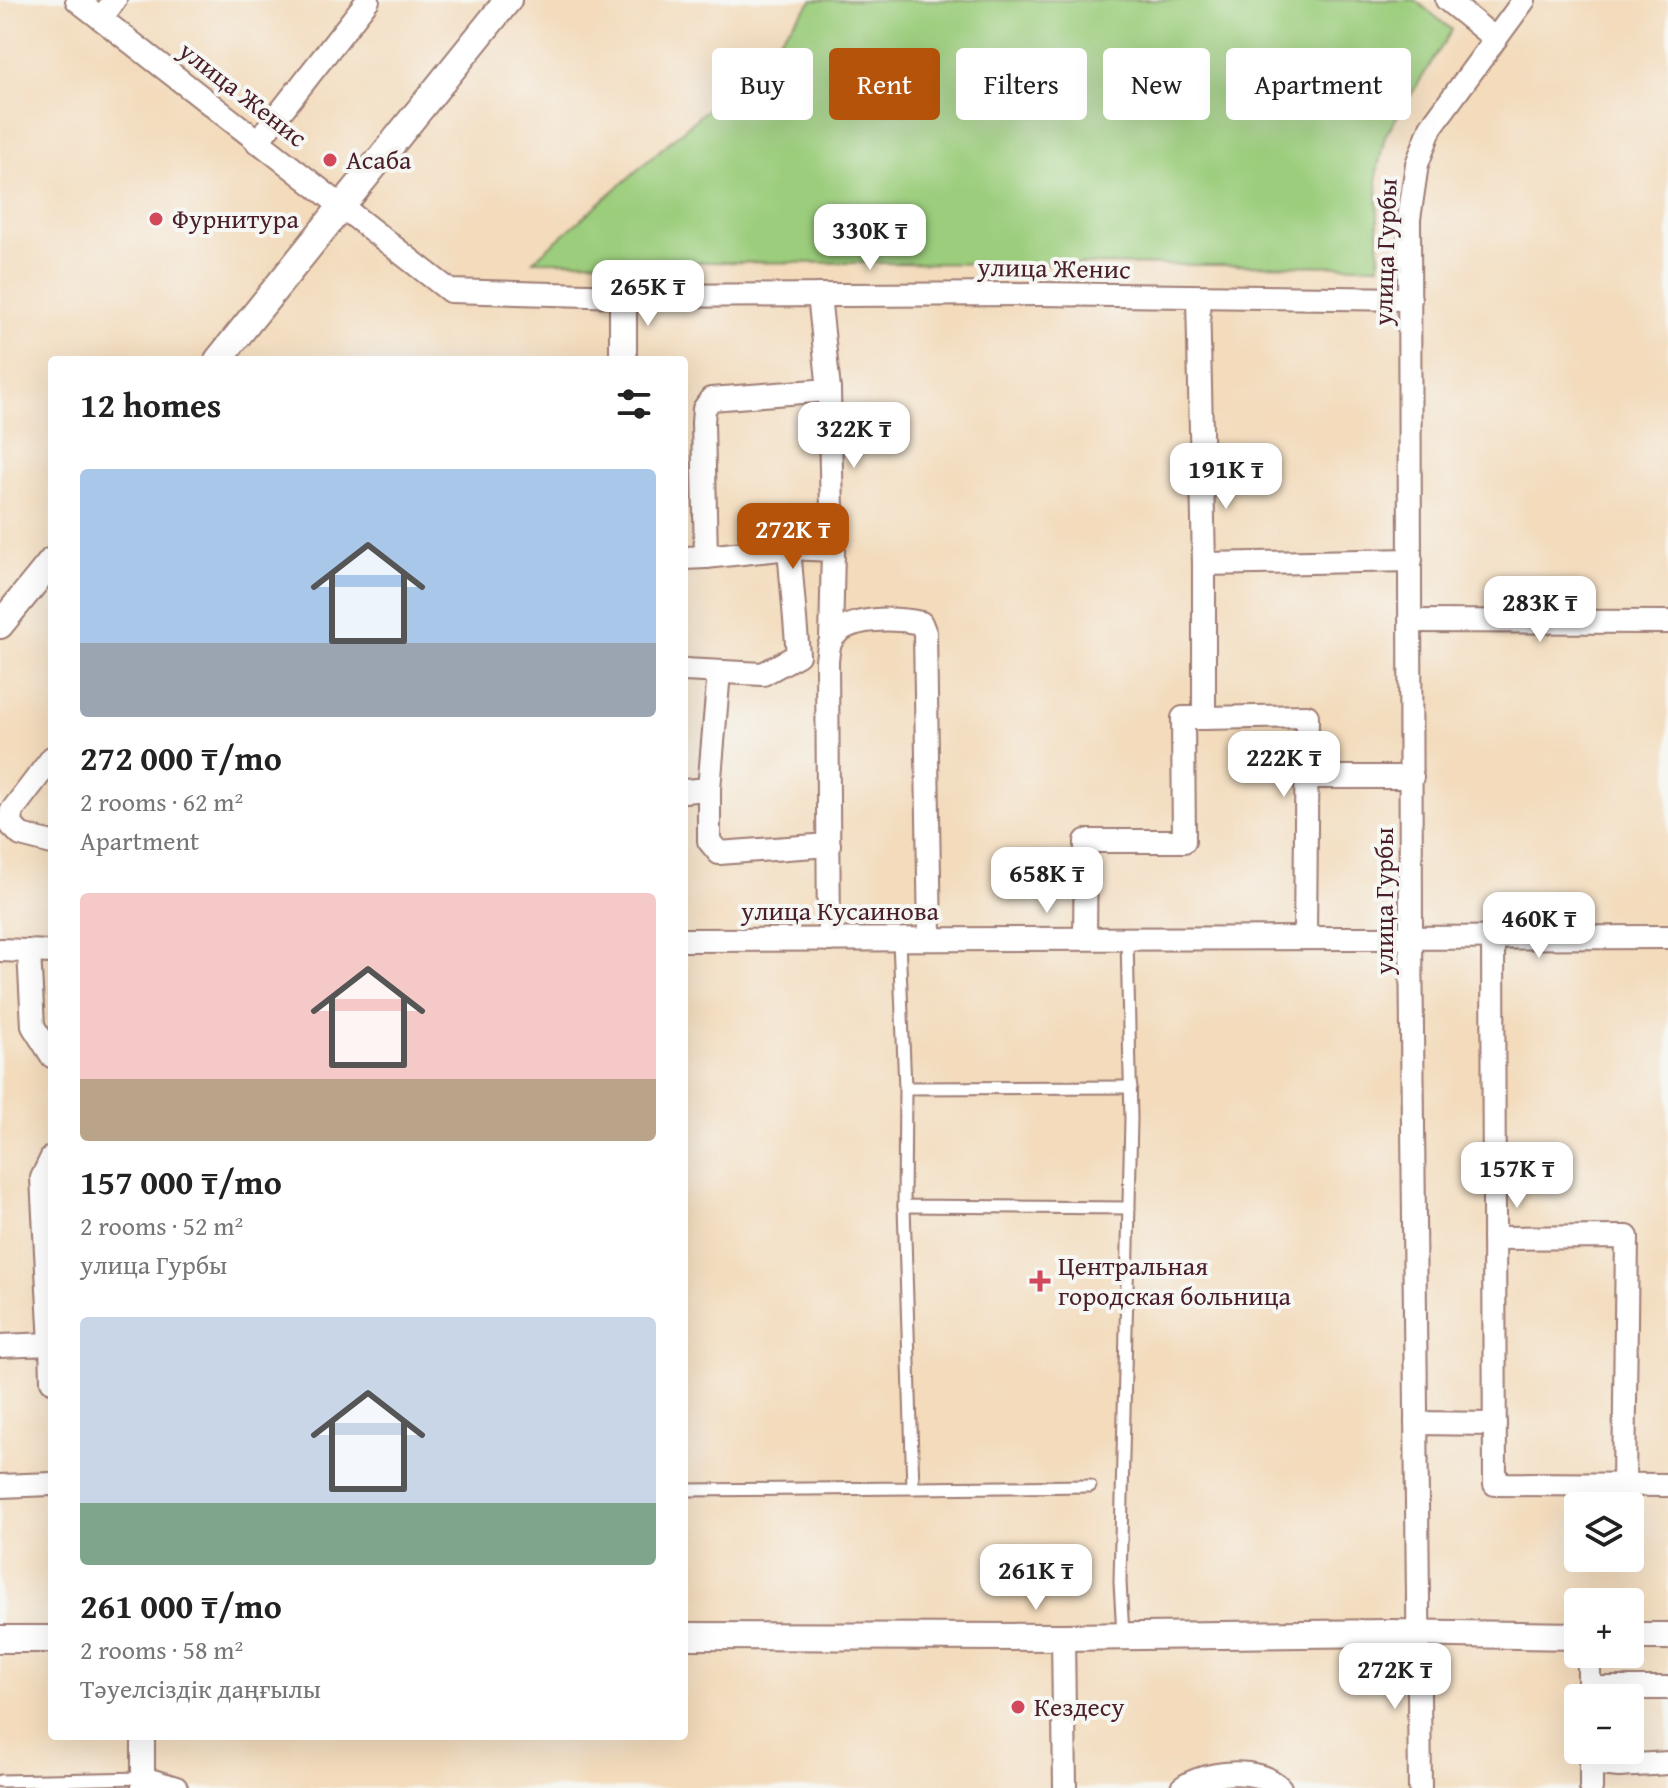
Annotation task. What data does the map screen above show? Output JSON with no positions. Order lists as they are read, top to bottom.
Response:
{
  "streets": {
    "street": ["улица Женис", "улица Гурбы", "улица Кусаинова"]
  },
  "crossings": [
    ["улица Женис", "улица Гурбы"],
    ["улица Гурбы", "улица Кусаинова"]
  ],
  "places": {
    "other": ["Асаба", "Фурнитура", "Кездесу"],
    "health": ["Центральная городская больница"]
  },
  "page": {
    "chip": [
      "Buy",
      "Rent",
      "Filters",
      "New",
      "Apartment"
    ],
    "price": [
      "330K ₸",
      "265K ₸",
      "322K ₸",
      "191K ₸",
      "272K ₸",
      "283K ₸",
      "222K ₸",
      "658K ₸",
      "460K ₸",
      "157K ₸",
      "261K ₸",
      "272K ₸"
    ],
    "heading": "12 homes",
    "list": [
      {
        "name": "272 000 ₸/mo",
        "note": "2 rooms · 62 m² · Apartment"
      },
      {
        "name": "157 000 ₸/mo",
        "note": "2 rooms · 52 m² · улица Гурбы"
      },
      {
        "name": "261 000 ₸/mo",
        "note": "2 rooms · 58 m² · Тәуелсіздік даңғылы"
      }
    ],
    "map_buttons": ["+", "−"]
  }
}
